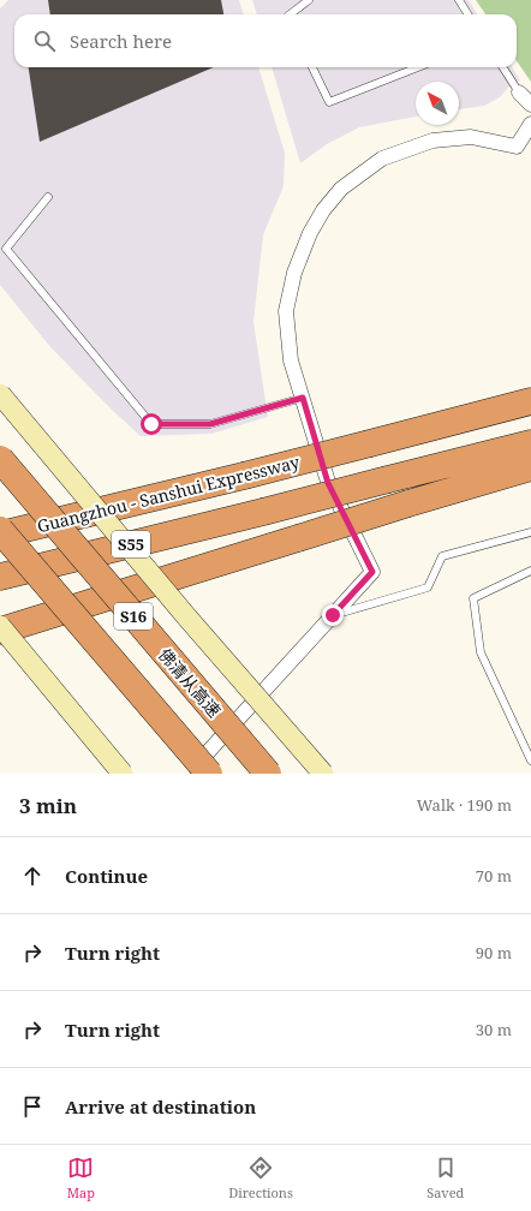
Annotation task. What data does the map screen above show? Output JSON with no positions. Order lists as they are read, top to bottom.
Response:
{
  "streets": {
    "highway": [
      "Guangzhou - Sanshui Expressway",
      "S55",
      "S16",
      "佛清从高速"
    ]
  },
  "north": "top left",
  "page": {
    "search": "Search here",
    "heading": ["3 min", "Walk · 190 m"],
    "list": [
      ["Continue", "70 m"],
      ["Turn right", "90 m"],
      ["Turn right", "30 m"],
      "Arrive at destination"
    ],
    "nav": ["Map", "Directions", "Saved"]
  }
}
